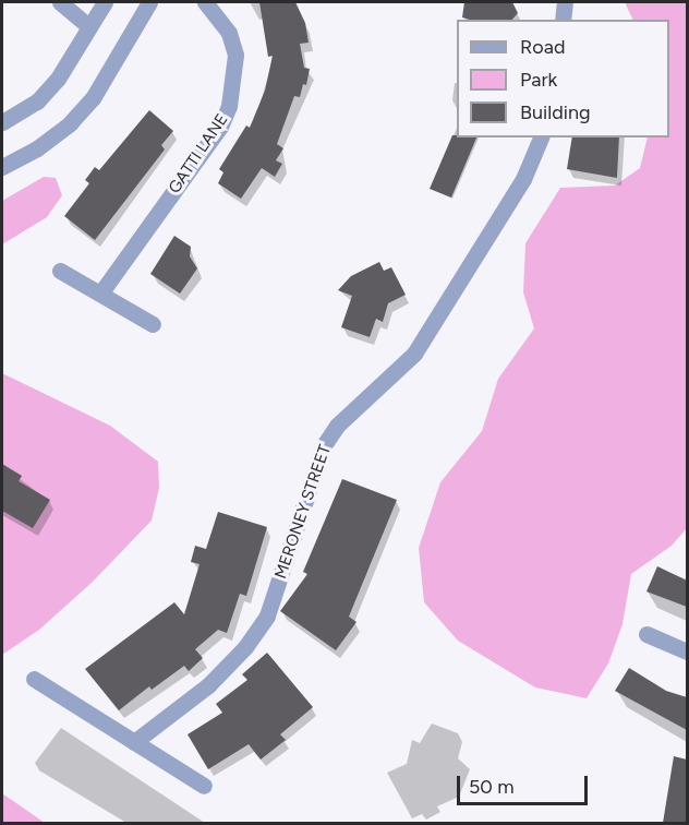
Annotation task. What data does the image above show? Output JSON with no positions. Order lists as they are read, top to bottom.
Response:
{
  "streets": {
    "street": ["GATTI LANE", "MERONEY STREET"]
  },
  "legend": ["Road", "Park", "Building"],
  "scale_bar": "50 m"
}
